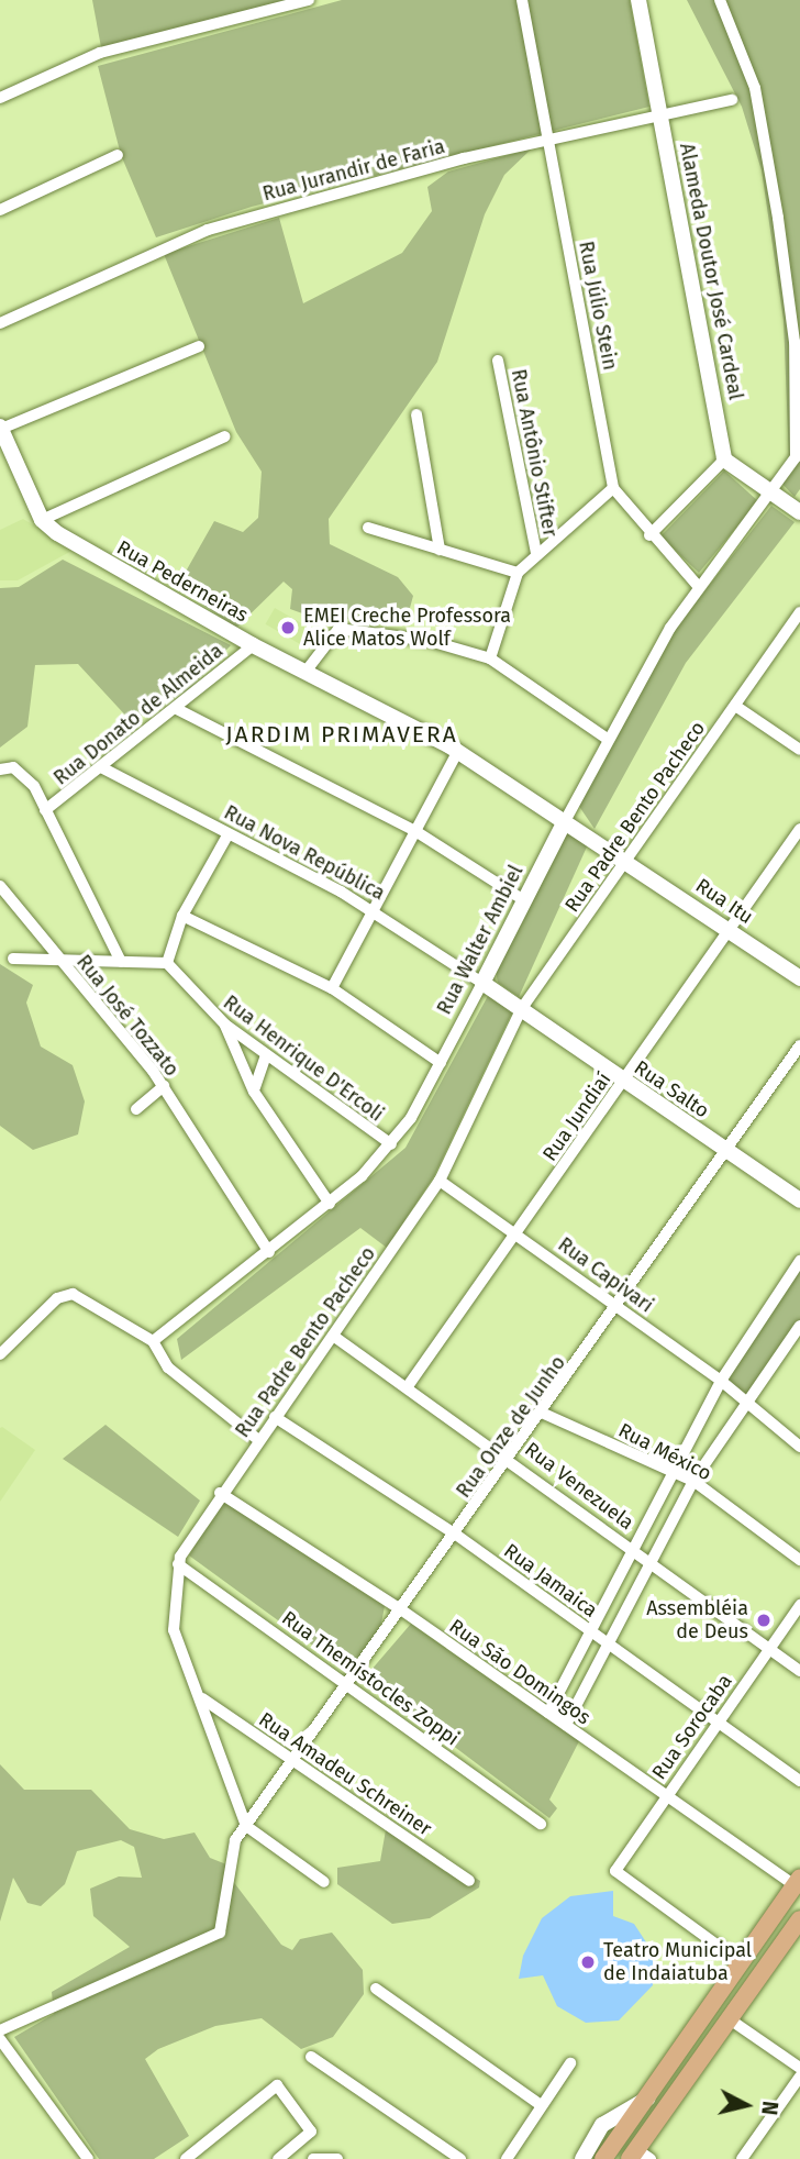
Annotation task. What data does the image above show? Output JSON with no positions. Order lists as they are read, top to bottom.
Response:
{
  "streets": {
    "street": [
      "Rua Jurandir de Faria",
      "Alameda Doutor José Cardeal",
      "Rua Júlio Stein",
      "Rua Antônio Stifter",
      "Rua Pederneiras",
      "Rua Donato de Almeida",
      "Rua Padre Bento Pacheco",
      "Rua Nova República",
      "Rua Itu",
      "Rua Walter Ambiel",
      "Rua José Tozzato",
      "Rua Henrique D'Ercoli",
      "Rua Salto",
      "Rua Jundiaí",
      "Rua Capivari",
      "Rua Onze de Junho",
      "Rua México",
      "Rua Venezuela",
      "Rua Jamaica",
      "Rua São Domingos",
      "Rua Themístocles Zoppi",
      "Rua Sorocaba",
      "Rua Amadeu Schreiner"
    ]
  },
  "crossings": [
    ["Rua Jurandir de Faria", "Alameda Doutor José Cardeal"],
    ["Rua Jurandir de Faria", "Rua Júlio Stein"],
    ["Rua Júlio Stein", "Rua Walter Ambiel"],
    ["Rua Pederneiras", "Rua Donato de Almeida"],
    ["Rua Pederneiras", "Rua Padre Bento Pacheco"],
    ["Rua Pederneiras", "Rua Itu"],
    ["Rua Pederneiras", "Rua Walter Ambiel"],
    ["Rua Donato de Almeida", "Rua Nova República"],
    ["Rua Padre Bento Pacheco", "Rua Nova República"],
    ["Rua Padre Bento Pacheco", "Rua Itu"],
    ["Rua Padre Bento Pacheco", "Rua Salto"],
    ["Rua Padre Bento Pacheco", "Rua Capivari"],
    ["Rua Padre Bento Pacheco", "Rua Onze de Junho"],
    ["Rua Padre Bento Pacheco", "Rua Venezuela"],
    ["Rua Padre Bento Pacheco", "Rua Jamaica"],
    ["Rua Padre Bento Pacheco", "Rua São Domingos"],
    ["Rua Padre Bento Pacheco", "Rua Themístocles Zoppi"],
    ["Rua Padre Bento Pacheco", "Rua Amadeu Schreiner"],
    ["Rua Nova República", "Rua Walter Ambiel"],
    ["Rua Nova República", "Rua Salto"],
    ["Rua Itu", "Rua Jundiaí"],
    ["Rua Walter Ambiel", "Rua José Tozzato"],
    ["Rua Walter Ambiel", "Rua Henrique D'Ercoli"],
    ["Rua Salto", "Rua Jundiaí"],
    ["Rua Salto", "Rua Onze de Junho"],
    ["Rua Jundiaí", "Rua Capivari"],
    ["Rua Jundiaí", "Rua Venezuela"],
    ["Rua Capivari", "Rua Onze de Junho"],
    ["Rua Onze de Junho", "Rua México"],
    ["Rua Onze de Junho", "Rua Venezuela"],
    ["Rua Onze de Junho", "Rua Jamaica"],
    ["Rua Onze de Junho", "Rua São Domingos"],
    ["Rua Onze de Junho", "Rua Themístocles Zoppi"],
    ["Rua Onze de Junho", "Rua Amadeu Schreiner"],
    ["Rua Venezuela", "Rua Sorocaba"],
    ["Rua Jamaica", "Rua Sorocaba"],
    ["Rua São Domingos", "Rua Sorocaba"]
  ],
  "districts": ["JARDIM PRIMAVERA"],
  "places": ["EMEI Creche Professora Alice Matos Wolf", "Assembléia de Deus", "Teatro Municipal de Indaiatuba"],
  "north": "right"
}
